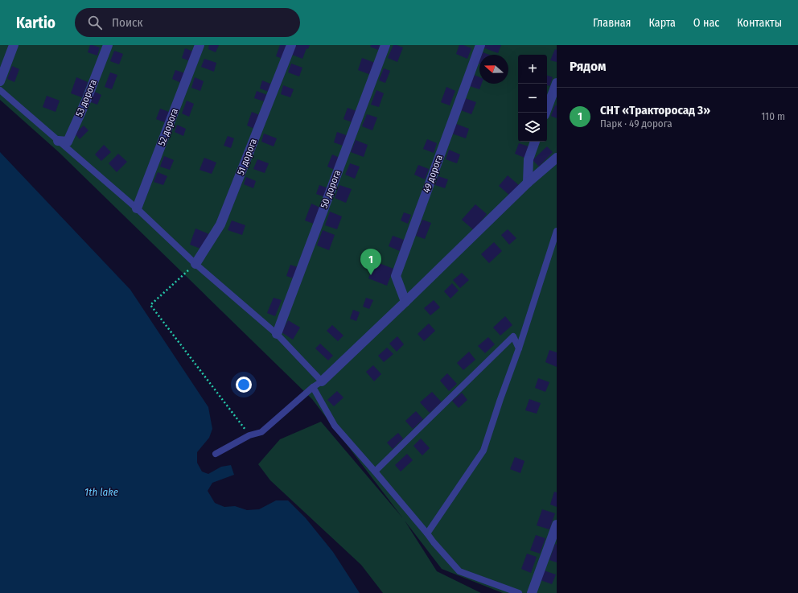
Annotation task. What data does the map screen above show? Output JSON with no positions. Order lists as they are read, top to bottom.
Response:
{
  "streets": {
    "street": [
      "53 дорога",
      "52 дорога",
      "51 дорога",
      "49 дорога",
      "50 дорога"
    ]
  },
  "water": ["1th lake"],
  "north": "left",
  "page": {
    "header": "Kartio",
    "search": "Поиск",
    "nav": [
      "Главная",
      "Карта",
      "О нас",
      "Контакты"
    ],
    "heading": "Рядом",
    "map_buttons": ["+", "−"],
    "list": [
      {
        "mark": "1",
        "name": "СНТ «Тракторосад 3»",
        "note": "Парк · 49 дорога",
        "value": "110 m"
      }
    ],
    "pins": "1"
  }
}
